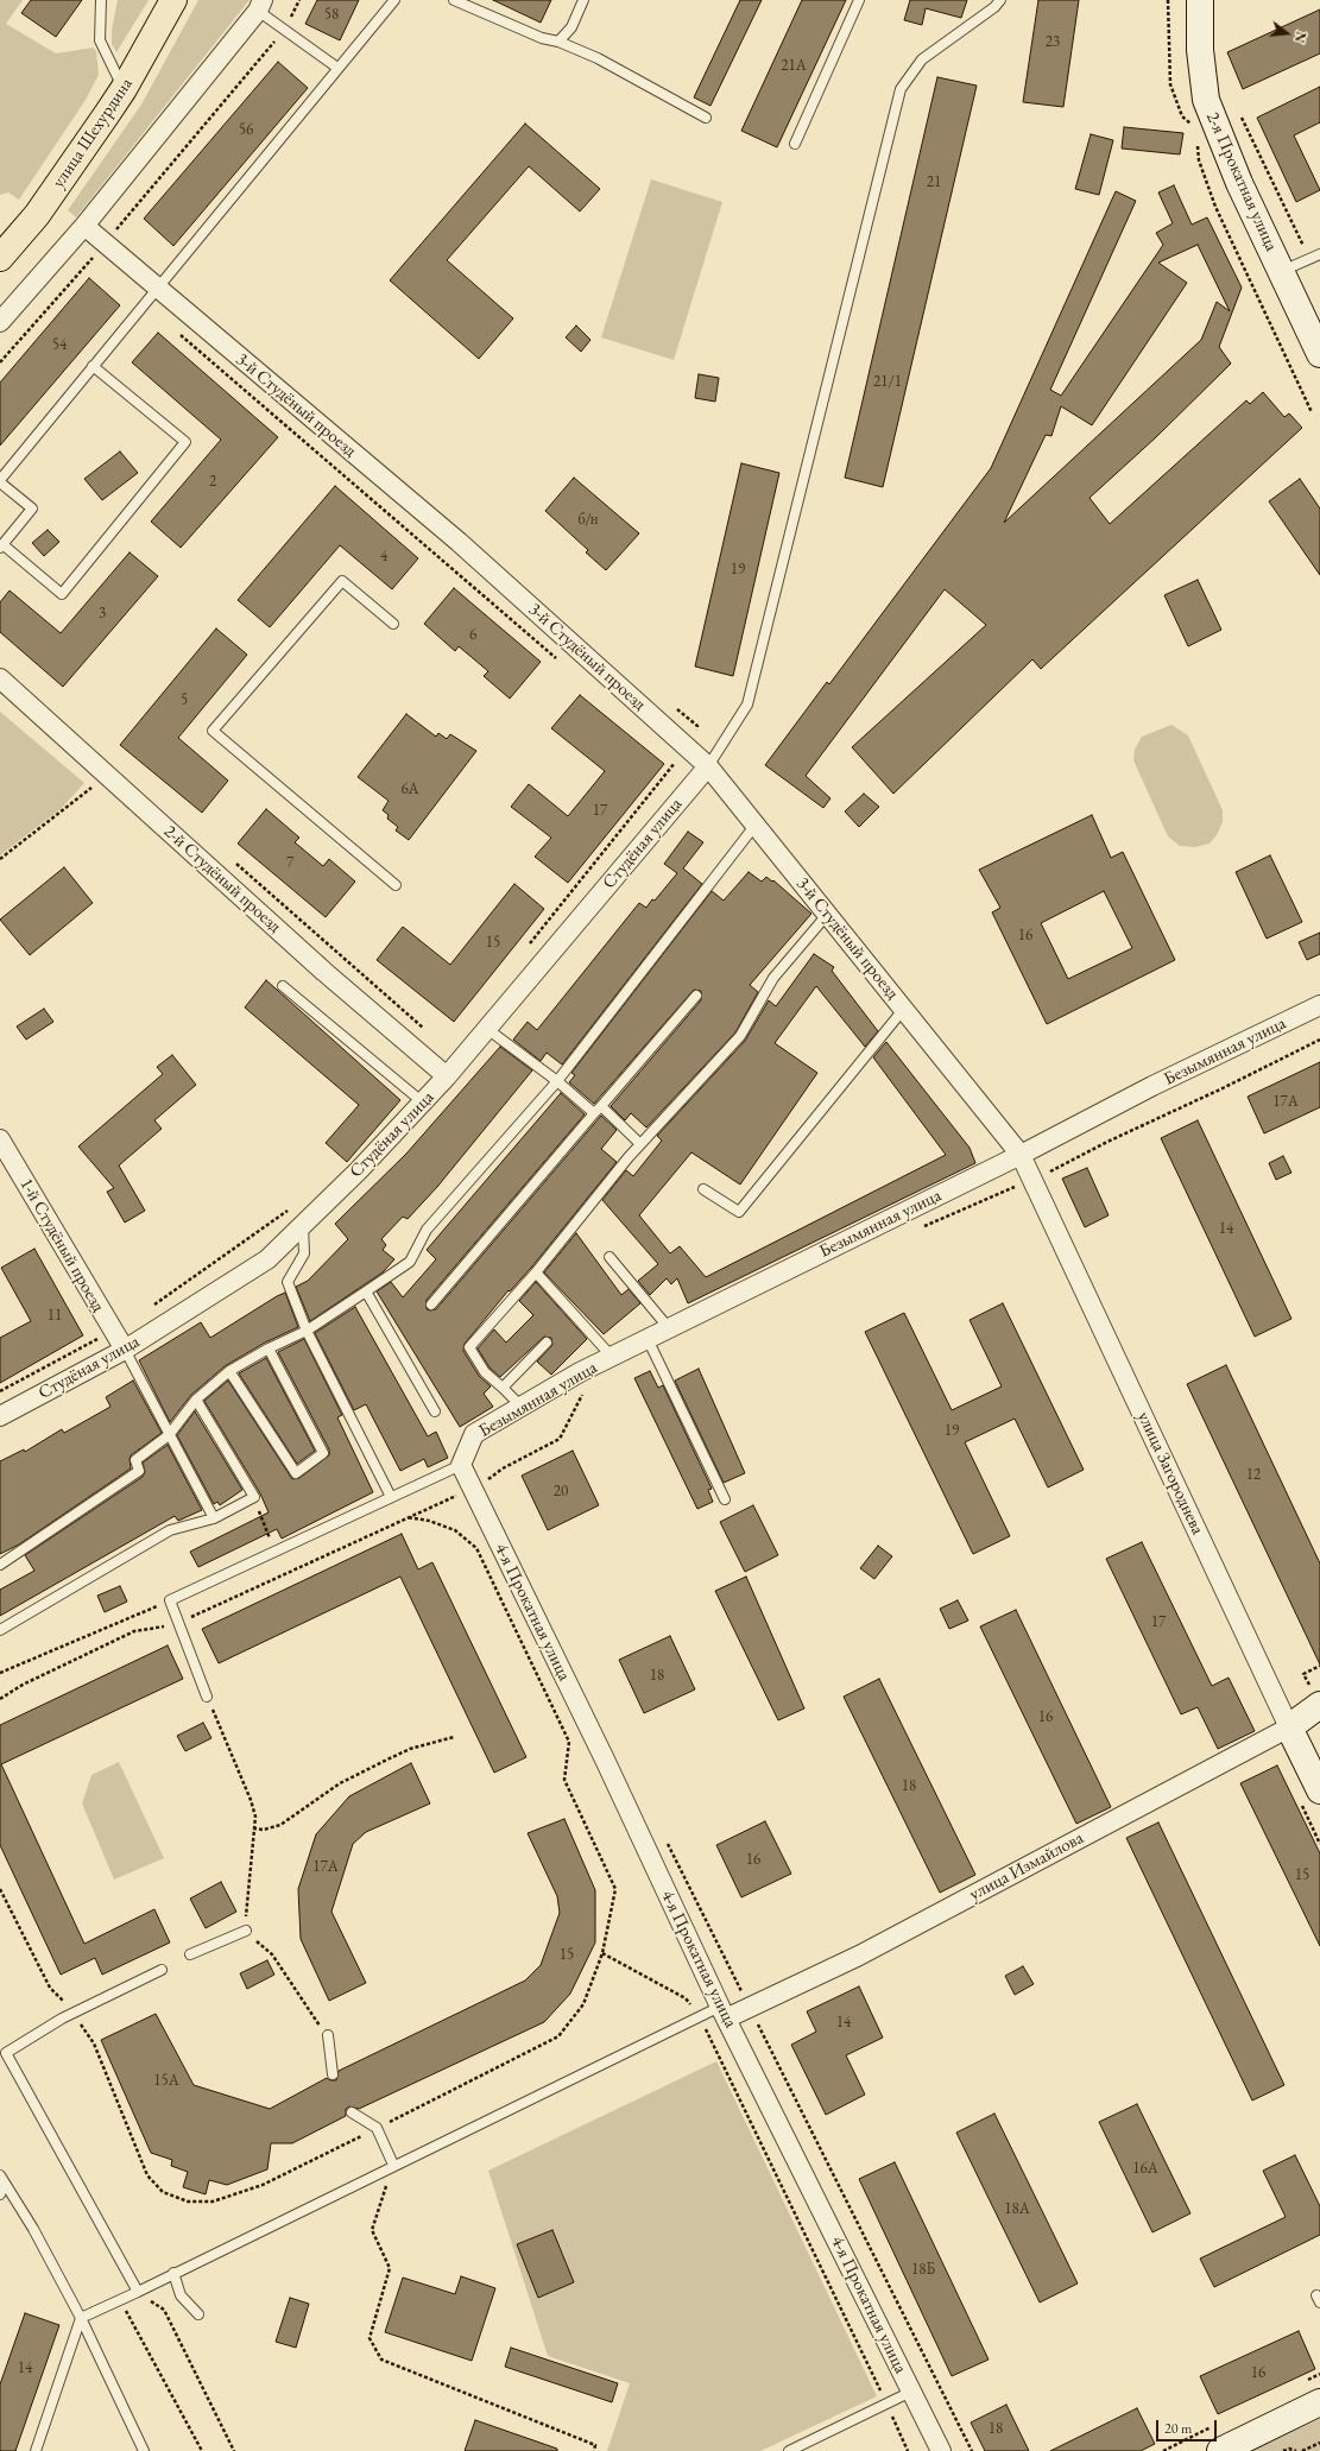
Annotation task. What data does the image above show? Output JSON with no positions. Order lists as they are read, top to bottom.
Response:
{
  "streets": {
    "main road": ["улица Шехурдина"],
    "street": [
      "2-я Прокатная улица",
      "3-й Студёный проезд",
      "Студёная улица",
      "2-й Студёный проезд",
      "Безымянная улица",
      "1-й Студёный проезд",
      "улица Загороднева",
      "4-я Прокатная улица",
      "улица Измайлова"
    ]
  },
  "crossings": [
    ["3-й Студёный проезд", "Студёная улица"],
    ["3-й Студёный проезд", "Безымянная улица"],
    ["3-й Студёный проезд", "улица Загороднева"],
    ["Студёная улица", "2-й Студёный проезд"],
    ["Студёная улица", "1-й Студёный проезд"],
    ["Безымянная улица", "улица Загороднева"],
    ["Безымянная улица", "4-я Прокатная улица"],
    ["улица Загороднева", "улица Измайлова"],
    ["4-я Прокатная улица", "улица Измайлова"]
  ],
  "house_numbers": [
    "58",
    "23",
    "21А",
    "56",
    "21",
    "54",
    "21/1",
    "2",
    "б/н",
    "4",
    "19",
    "3",
    "6",
    "5",
    "6А",
    "17",
    "7",
    "16",
    "15",
    "17А",
    "14",
    "11",
    "19",
    "12",
    "20",
    "17",
    "18",
    "16",
    "18",
    "16",
    "17А",
    "15",
    "15",
    "14",
    "15А",
    "16А",
    "18А",
    "18Б",
    "14",
    "16",
    "18"
  ],
  "scale_bar": "20 m",
  "north": "right"
}
